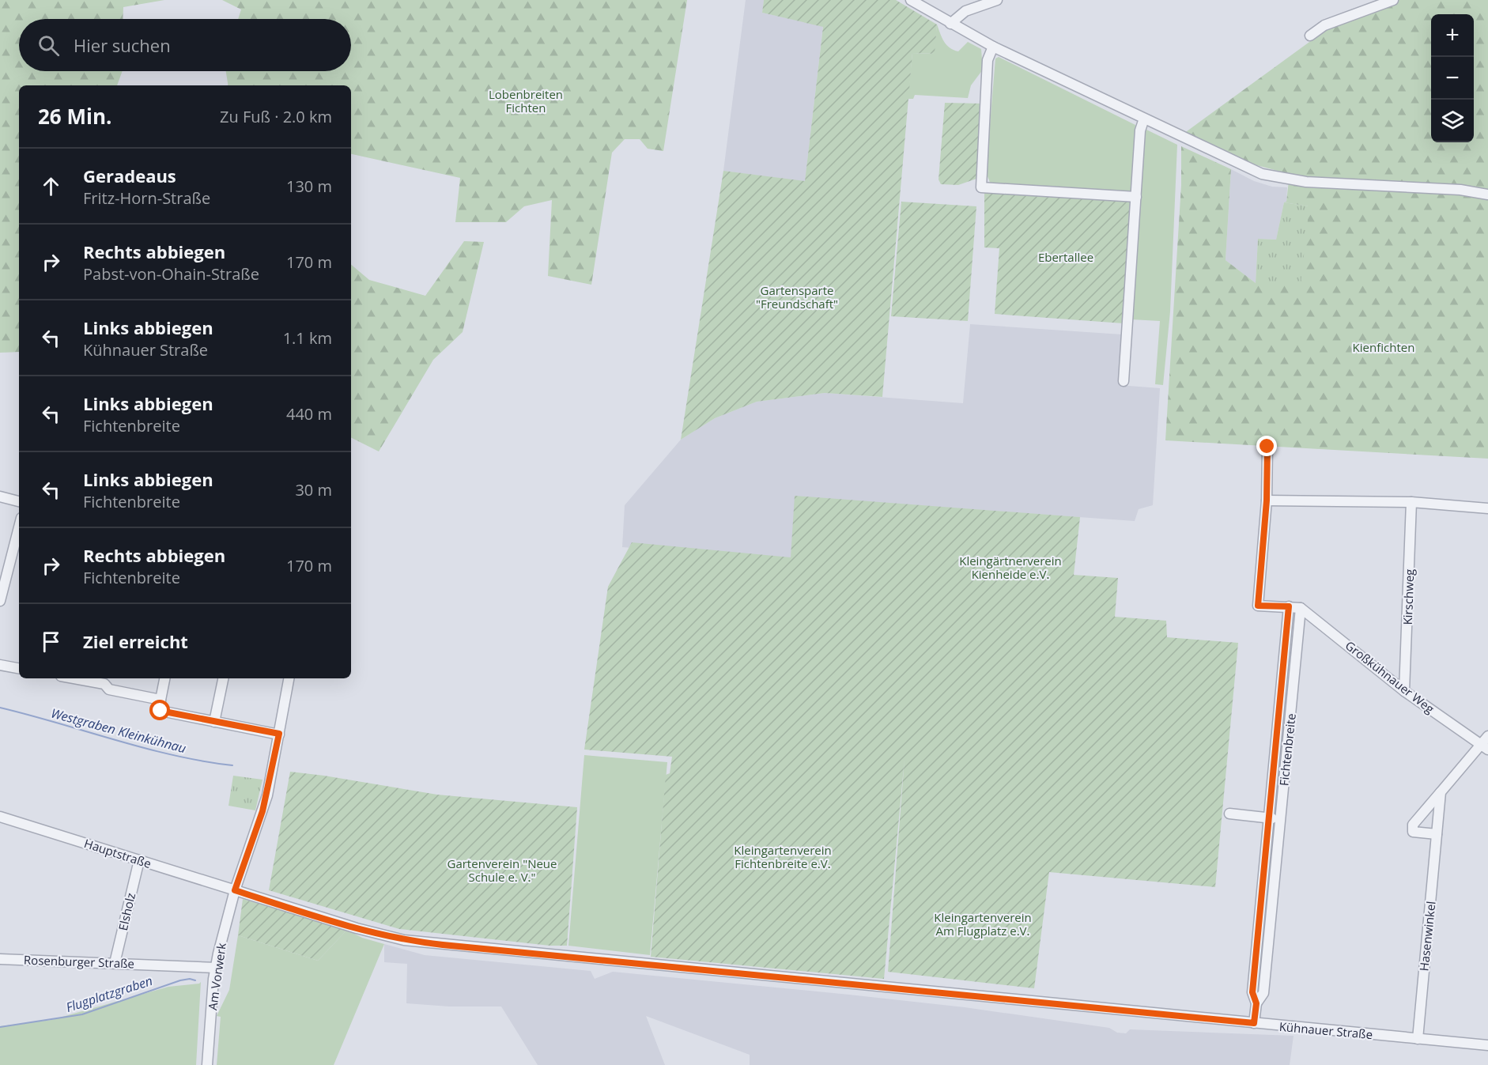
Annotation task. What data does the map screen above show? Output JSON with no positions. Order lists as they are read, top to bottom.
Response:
{
  "streets": {
    "street": [
      "Kirschweg",
      "Großkühnauer Weg",
      "Fichtenbreite",
      "Hauptstraße",
      "Elsholz",
      "Hasenwinkel",
      "Rosenburger Straße",
      "Am Vorwerk",
      "Kühnauer Straße"
    ]
  },
  "crossings": [
    ["Kirschweg", "Großkühnauer Weg"],
    ["Großkühnauer Weg", "Fichtenbreite"],
    ["Fichtenbreite", "Kühnauer Straße"],
    ["Hauptstraße", "Elsholz"],
    ["Hauptstraße", "Am Vorwerk"],
    ["Hauptstraße", "Kühnauer Straße"],
    ["Elsholz", "Rosenburger Straße"],
    ["Hasenwinkel", "Kühnauer Straße"],
    ["Rosenburger Straße", "Am Vorwerk"],
    ["Am Vorwerk", "Kühnauer Straße"]
  ],
  "water": ["Westgraben Kleinkühnau", "Flugplatzgraben"],
  "parks": [
    "Lobenbreiten Fichten",
    "Ebertallee",
    "Gartensparte \"Freundschaft\"",
    "Kienfichten",
    "Kleingärtnerverein Kienheide e.V.",
    "Kleingartenverein Fichtenbreite e.V.",
    "Gartenverein \"Neue Schule e. V.\"",
    "Kleingartenverein Am Flugplatz e.V."
  ],
  "page": {
    "map_buttons": ["+", "−"],
    "search": "Hier suchen",
    "heading": ["26 Min.", "Zu Fuß · 2.0 km"],
    "list": [
      ["Geradeaus", "Fritz-Horn-Straße", "130 m"],
      ["Rechts abbiegen", "Pabst-von-Ohain-Straße", "170 m"],
      ["Links abbiegen", "Kühnauer Straße", "1.1 km"],
      ["Links abbiegen", "Fichtenbreite", "440 m"],
      ["Links abbiegen", "Fichtenbreite", "30 m"],
      ["Rechts abbiegen", "Fichtenbreite", "170 m"],
      "Ziel erreicht"
    ]
  }
}
